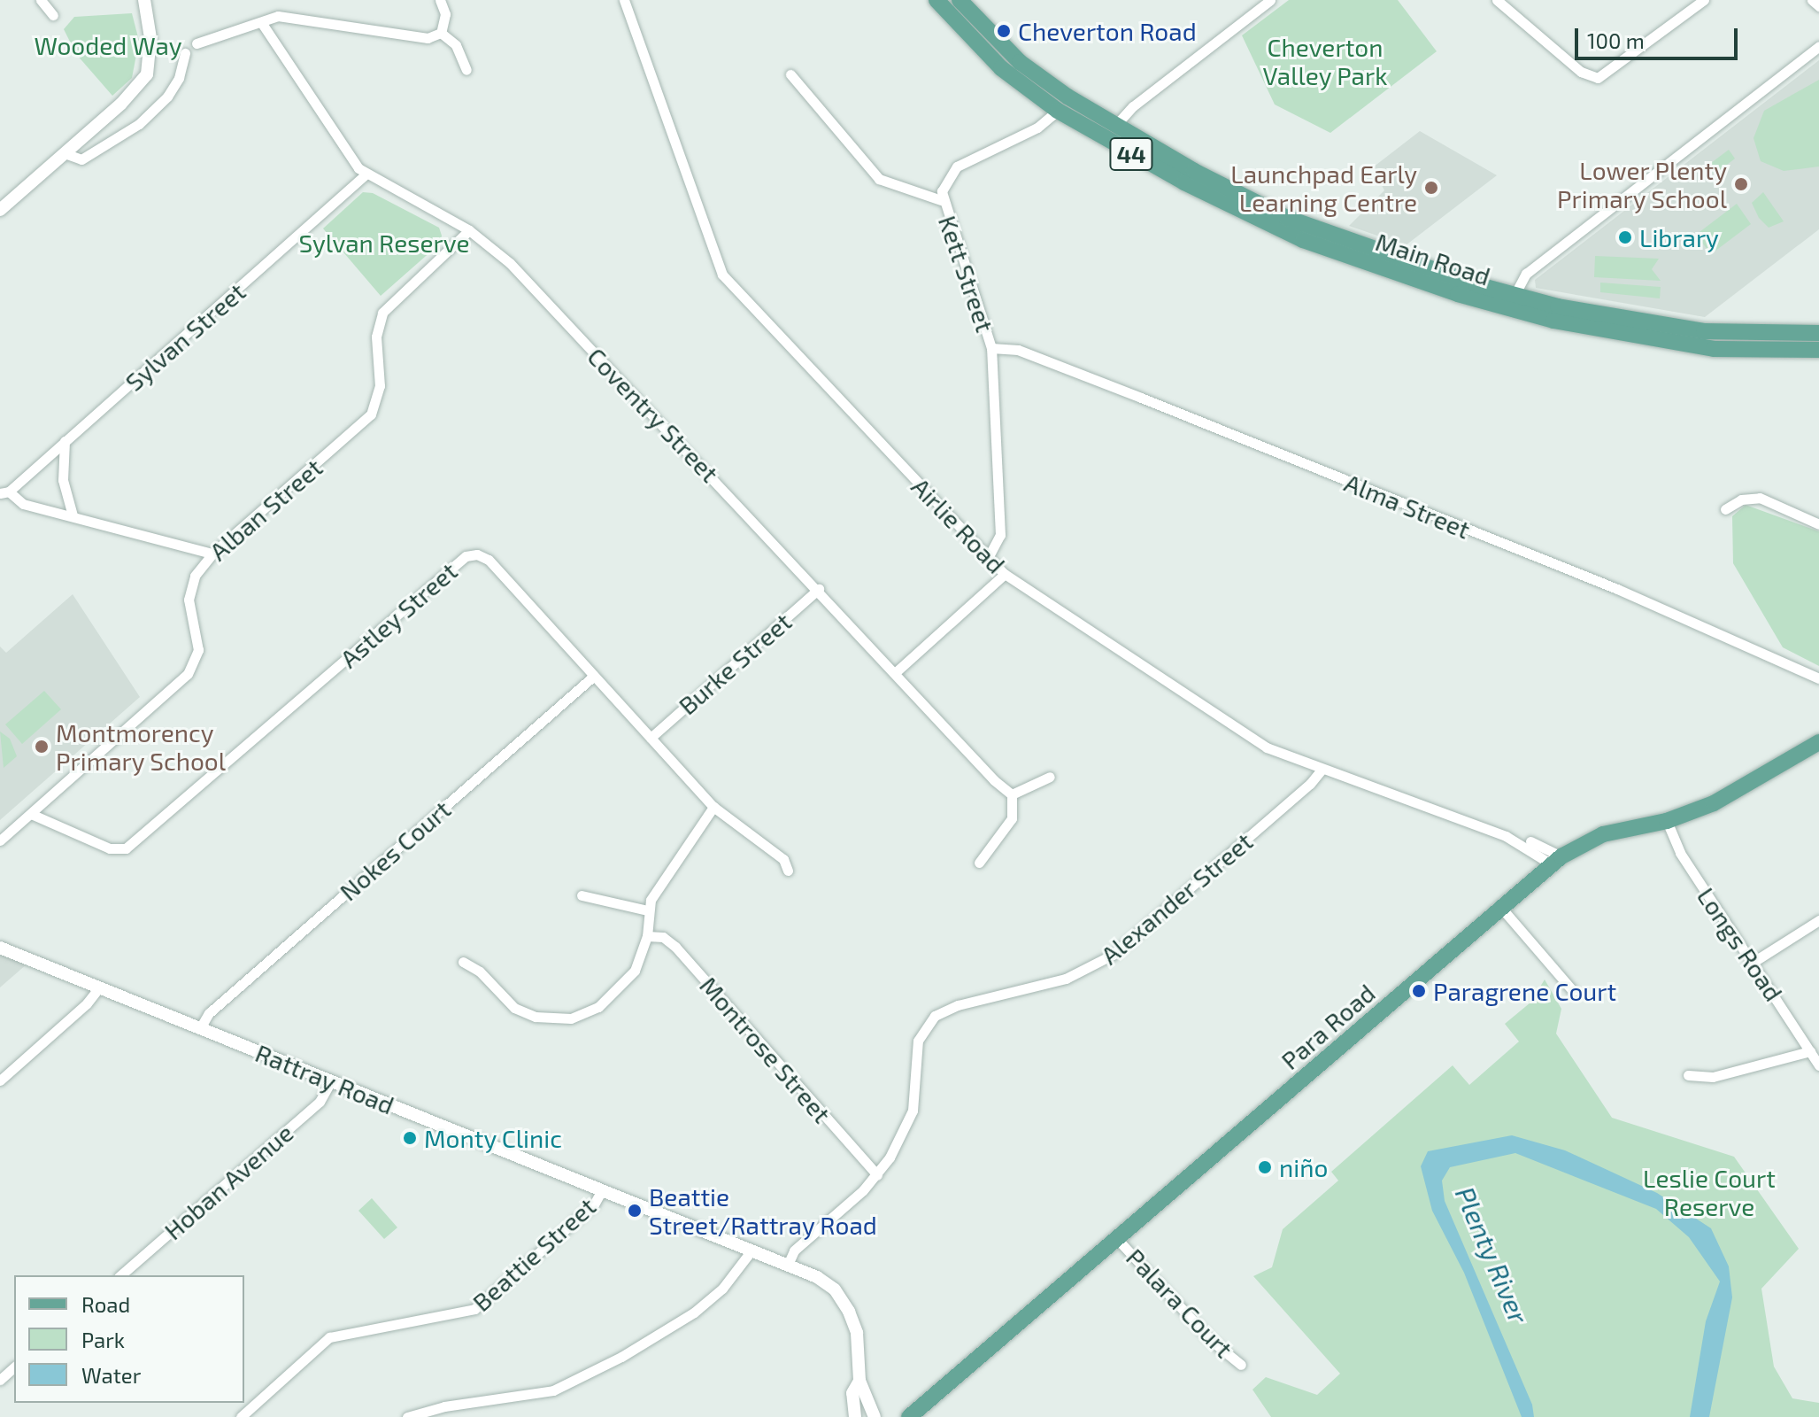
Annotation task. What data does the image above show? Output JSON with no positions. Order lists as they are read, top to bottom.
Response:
{
  "streets": {
    "main road": ["44", "Main Road", "Para Road"],
    "street": [
      "Kett Street",
      "Sylvan Street",
      "Coventry Street",
      "Alma Street",
      "Alban Street",
      "Airlie Road",
      "Astley Street",
      "Burke Street",
      "Nokes Court",
      "Alexander Street",
      "Longs Road",
      "Montrose Street",
      "Rattray Road",
      "Hoban Avenue",
      "Beattie Street",
      "Palara Court"
    ]
  },
  "crossings": [
    ["Main Road", "Kett Street"],
    ["Kett Street", "Alma Street"],
    ["Kett Street", "Airlie Road"],
    ["Sylvan Street", "Coventry Street"],
    ["Coventry Street", "Alban Street"],
    ["Coventry Street", "Burke Street"],
    ["Alban Street", "Astley Street"],
    ["Airlie Road", "Alexander Street"],
    ["Airlie Road", "Para Road"],
    ["Astley Street", "Burke Street"],
    ["Astley Street", "Nokes Court"],
    ["Nokes Court", "Rattray Road"],
    ["Alexander Street", "Montrose Street"],
    ["Alexander Street", "Rattray Road"],
    ["Longs Road", "Para Road"],
    ["Para Road", "Palara Court"],
    ["Rattray Road", "Hoban Avenue"],
    ["Rattray Road", "Beattie Street"]
  ],
  "water": ["Plenty River"],
  "parks": [
    "Wooded Way",
    "Cheverton Valley Park",
    "Sylvan Reserve",
    "Leslie Court Reserve"
  ],
  "places": [
    "Cheverton Road",
    "Lower Plenty Primary School",
    "Launchpad Early Learning Centre",
    "Library",
    "Montmorency Primary School",
    "Paragrene Court",
    "Monty Clinic",
    "niño",
    "Beattie Street/Rattray Road"
  ],
  "legend": ["Road", "Park", "Water"],
  "scale_bar": "100 m"
}
